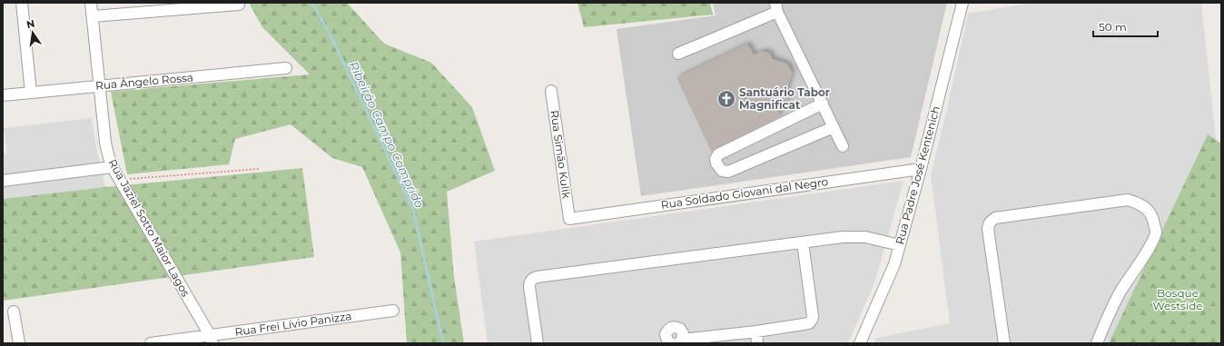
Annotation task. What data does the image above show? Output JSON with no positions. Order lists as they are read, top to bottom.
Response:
{
  "streets": {
    "street": [
      "Rua Ângelo Rossa",
      "Rua Simão Kulik",
      "Rua Padre José Kentenich",
      "Rua Soldado Giovani dal Negro",
      "Rua Jaziel Sotto Maior Lagos",
      "Rua Frei Lívio Panizza"
    ]
  },
  "crossings": [
    ["Rua Ângelo Rossa", "Rua Jaziel Sotto Maior Lagos"],
    ["Rua Simão Kulik", "Rua Soldado Giovani dal Negro"],
    ["Rua Padre José Kentenich", "Rua Soldado Giovani dal Negro"],
    ["Rua Jaziel Sotto Maior Lagos", "Rua Frei Lívio Panizza"]
  ],
  "water": ["Ribeirão Campo Comprido"],
  "parks": ["Bosque Westside"],
  "places": {
    "church": ["Santuário Tabor Magnificat"]
  },
  "scale_bar": "50 m",
  "north": "top"
}
